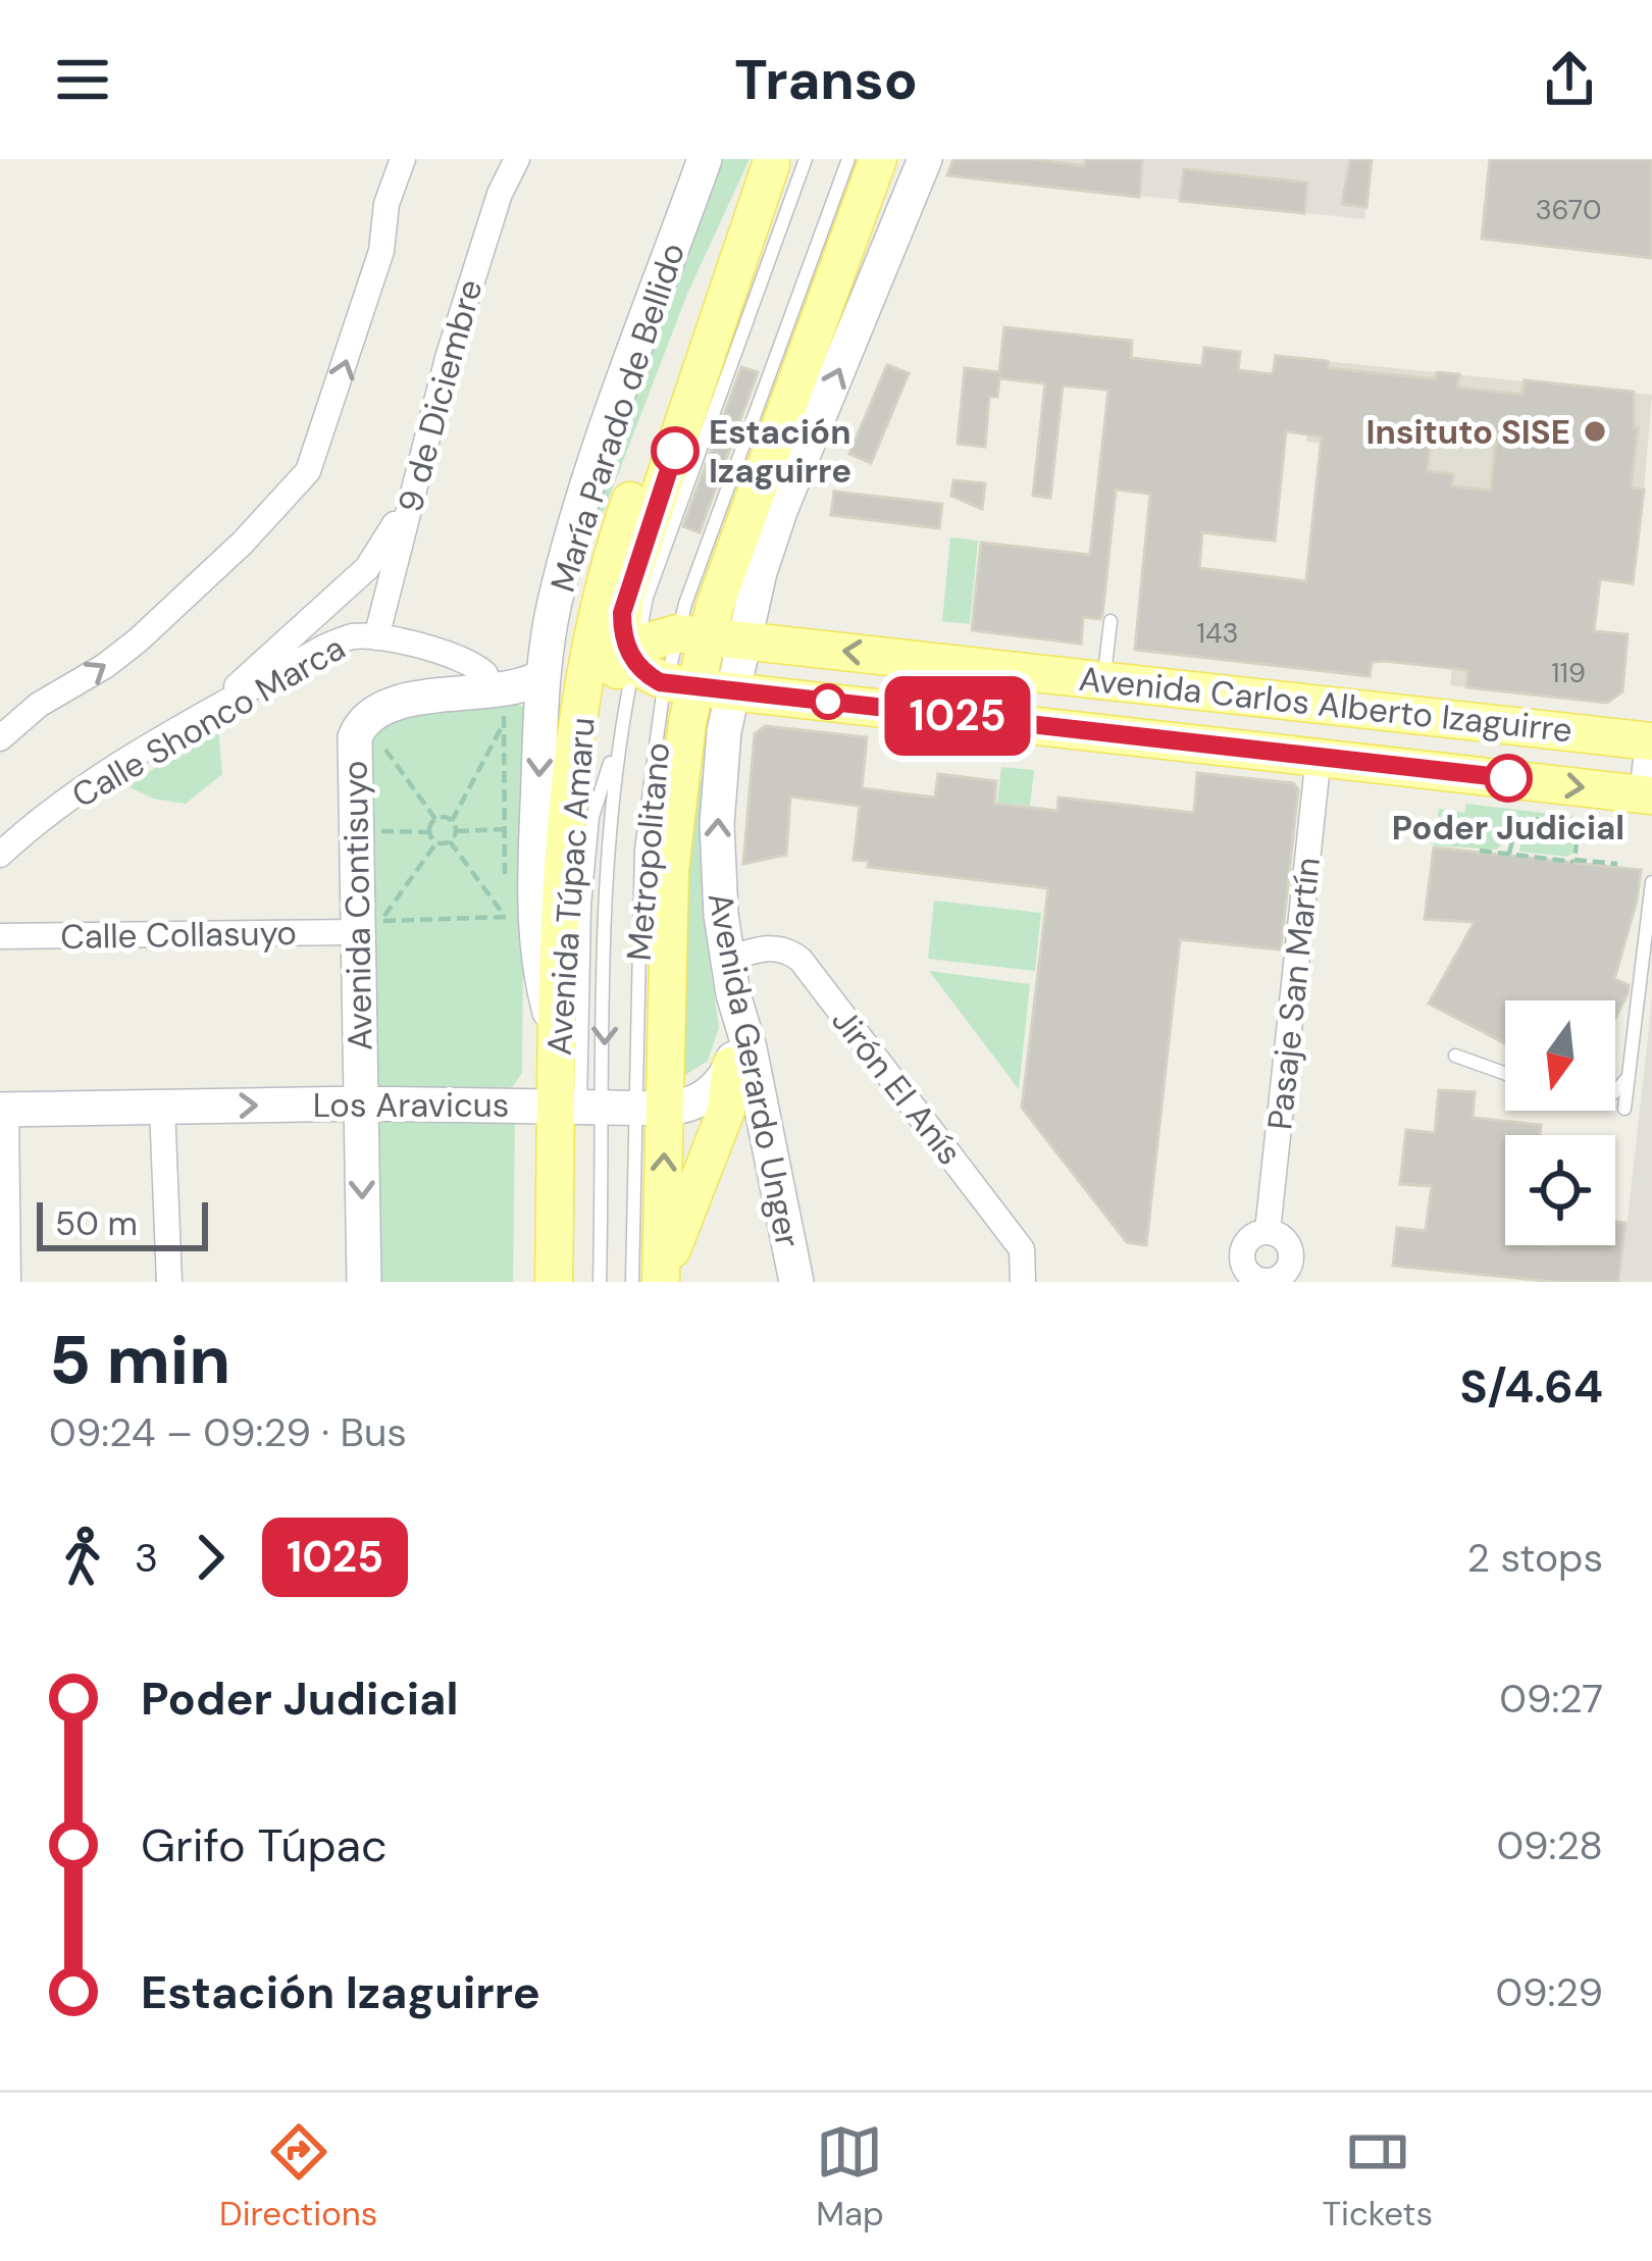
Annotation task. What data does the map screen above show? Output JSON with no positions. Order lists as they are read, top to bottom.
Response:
{
  "streets": {
    "main road": ["Avenida Carlos Alberto Izaguirre", "Avenida Túpac Amaru"],
    "street": [
      "9 de Diciembre",
      "María Parado de Bellido",
      "Calle Shonco Marca",
      "Avenida Contisuyo",
      "Calle Collasuyo",
      "Pasaje San Martín",
      "Avenida Gerardo Unger",
      "Jirón El Anís",
      "Los Aravicus"
    ],
    "lane": ["Metropolitano"]
  },
  "crossings": [
    ["9 de Diciembre", "Calle Shonco Marca"],
    ["María Parado de Bellido", "Avenida Túpac Amaru"],
    ["María Parado de Bellido", "Avenida Contisuyo"],
    ["Avenida Carlos Alberto Izaguirre", "Avenida Túpac Amaru"],
    ["Avenida Carlos Alberto Izaguirre", "Pasaje San Martín"],
    ["Avenida Carlos Alberto Izaguirre", "Avenida Gerardo Unger"],
    ["Calle Shonco Marca", "Avenida Contisuyo"],
    ["Metropolitano", "Avenida Túpac Amaru"],
    ["Metropolitano", "Los Aravicus"],
    ["Avenida Túpac Amaru", "Los Aravicus"],
    ["Avenida Contisuyo", "Calle Collasuyo"],
    ["Avenida Contisuyo", "Los Aravicus"],
    ["Avenida Gerardo Unger", "Jirón El Anís"]
  ],
  "one_way": ["Avenida Gerardo Unger"],
  "places": ["Insituto SISE", "Estación Izaguirre", "Poder Judicial"],
  "lines": ["bus line 1025"],
  "house_numbers": ["3670", "143", "119"],
  "scale_bar": "50 m",
  "north": "bottom",
  "page": {
    "header": "Transo",
    "on_map": "1025",
    "scale": "50 m",
    "heading": ["5 min", "09:24 – 09:29 · Bus", "S/4.64"],
    "legs": ["3", "1025", "2 stops"],
    "list": [
      {
        "name": "Poder Judicial",
        "value": "09:27"
      },
      {
        "name": "Grifo Túpac",
        "value": "09:28"
      },
      {
        "name": "Estación Izaguirre",
        "value": "09:29"
      }
    ],
    "tabs": ["Directions", "Map", "Tickets"]
  }
}
